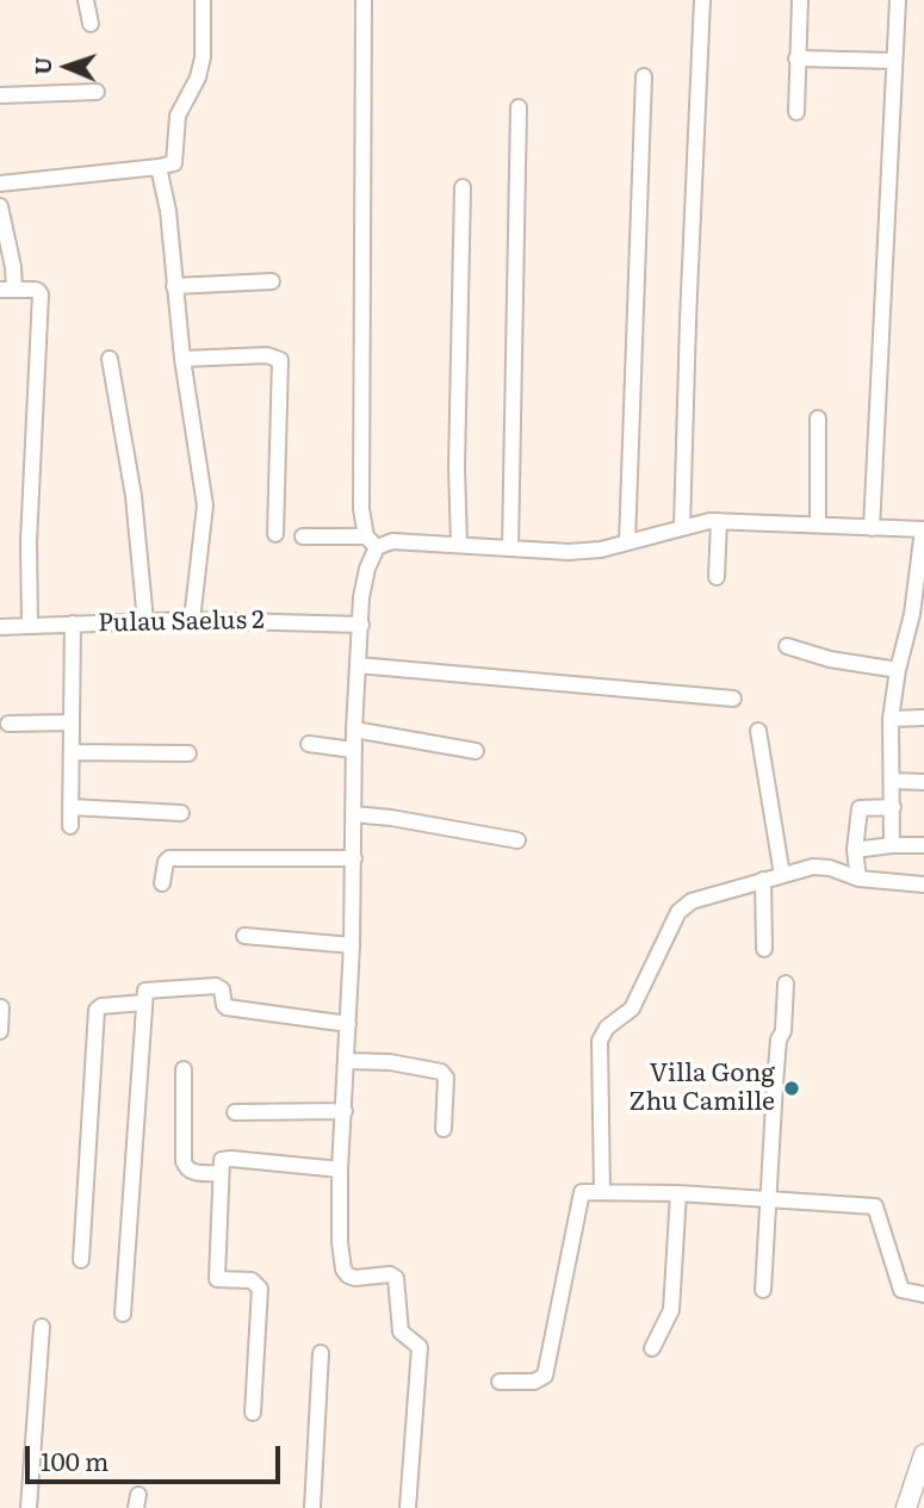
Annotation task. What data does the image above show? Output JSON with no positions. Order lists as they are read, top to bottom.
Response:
{
  "streets": {
    "street": ["Pulau Saelus 2"]
  },
  "places": ["Villa Gong Zhu Camille"],
  "scale_bar": "100 m",
  "north": "left"
}
